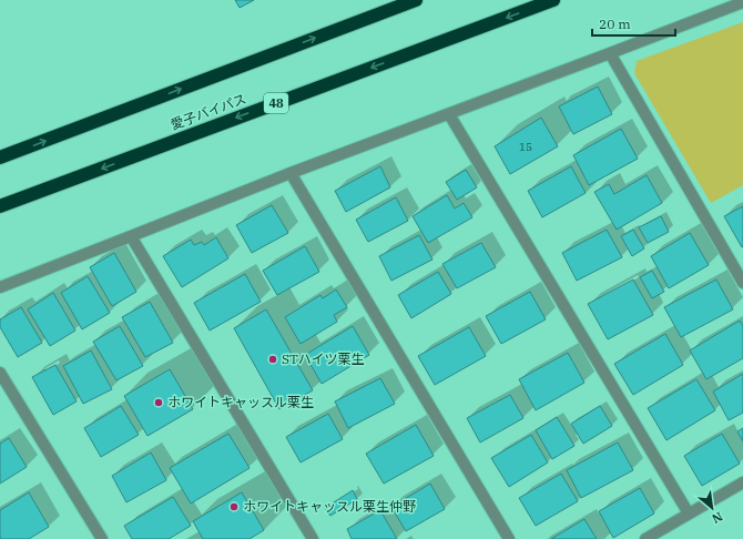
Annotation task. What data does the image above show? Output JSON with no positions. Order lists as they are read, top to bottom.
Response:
{
  "streets": {
    "highway": ["48", "愛子バイパス"]
  },
  "places": ["STハイツ栗生", "ホワイトキャッスル栗生", "ホワイトキャッスル栗生仲野"],
  "house_numbers": ["15"],
  "scale_bar": "20 m",
  "north": "bottom right"
}
